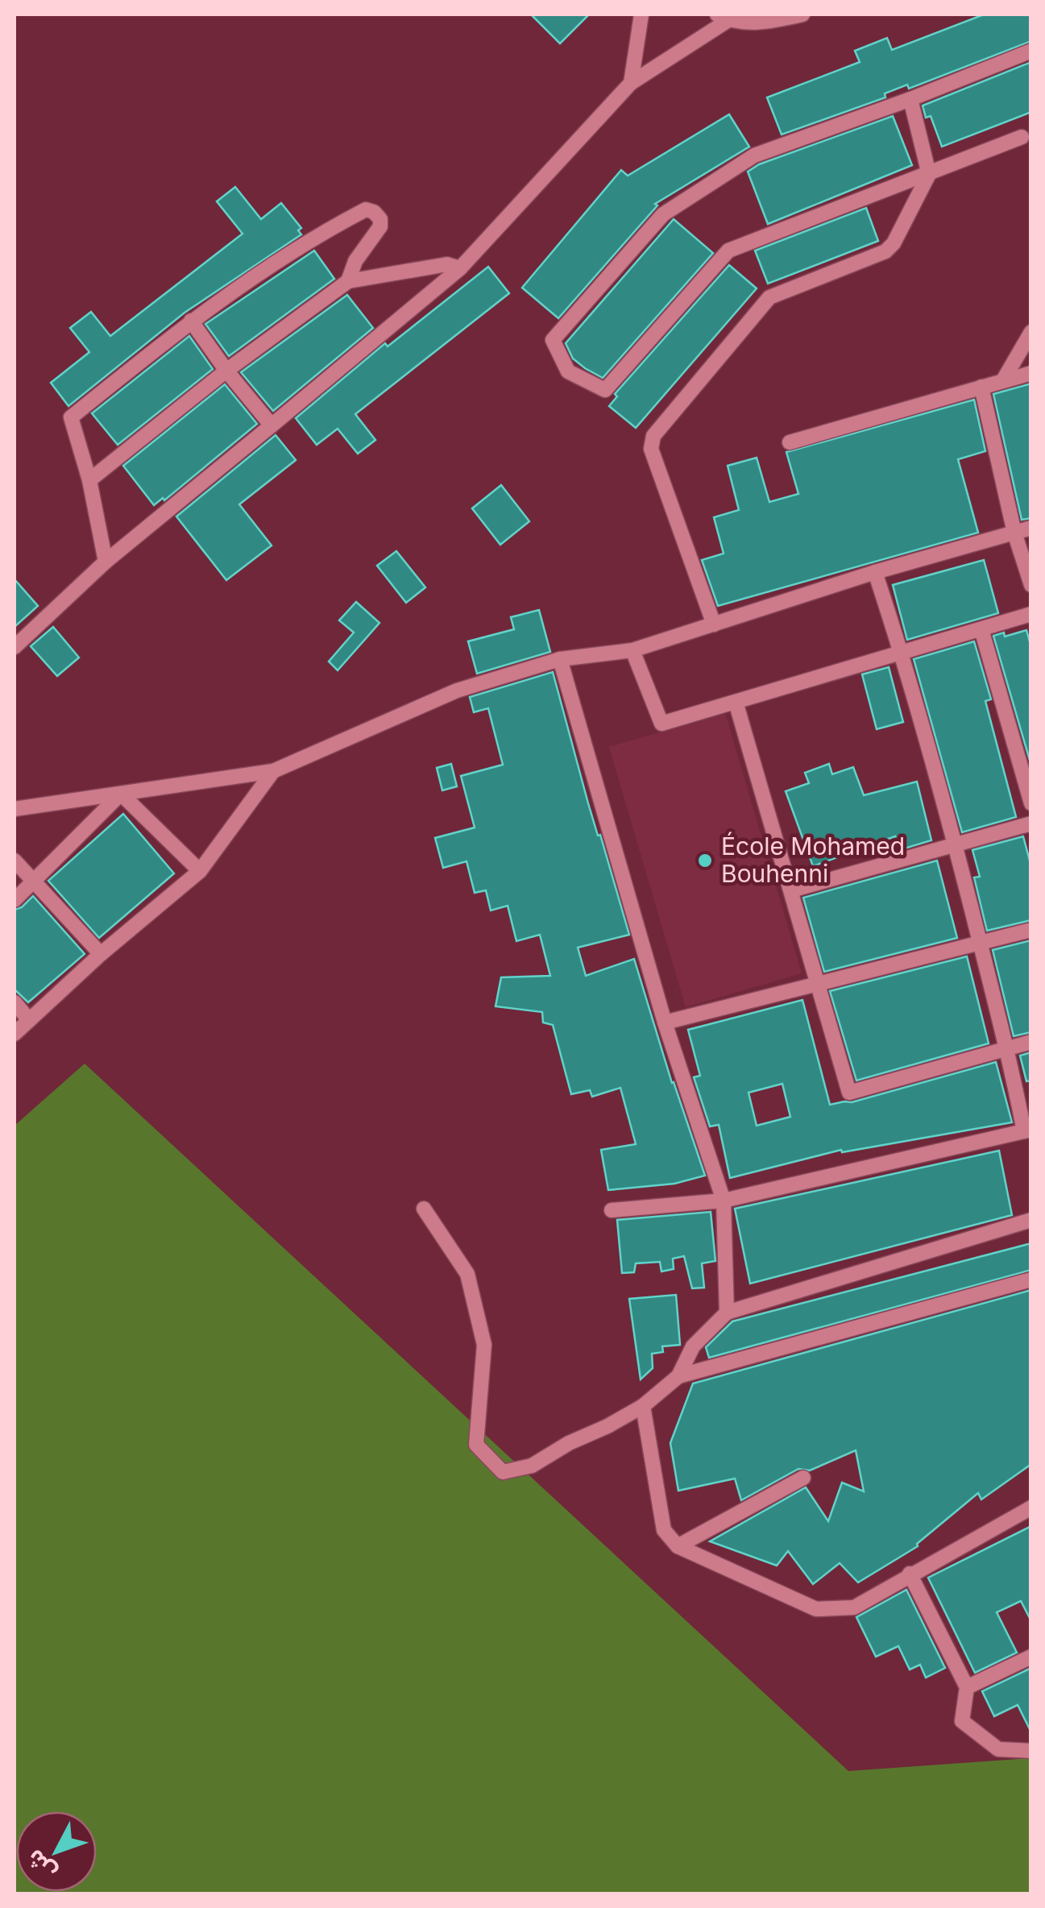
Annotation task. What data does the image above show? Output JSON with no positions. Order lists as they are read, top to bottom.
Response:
{
  "places": ["École Mohamed Bouhenni"],
  "north": "bottom left"
}
